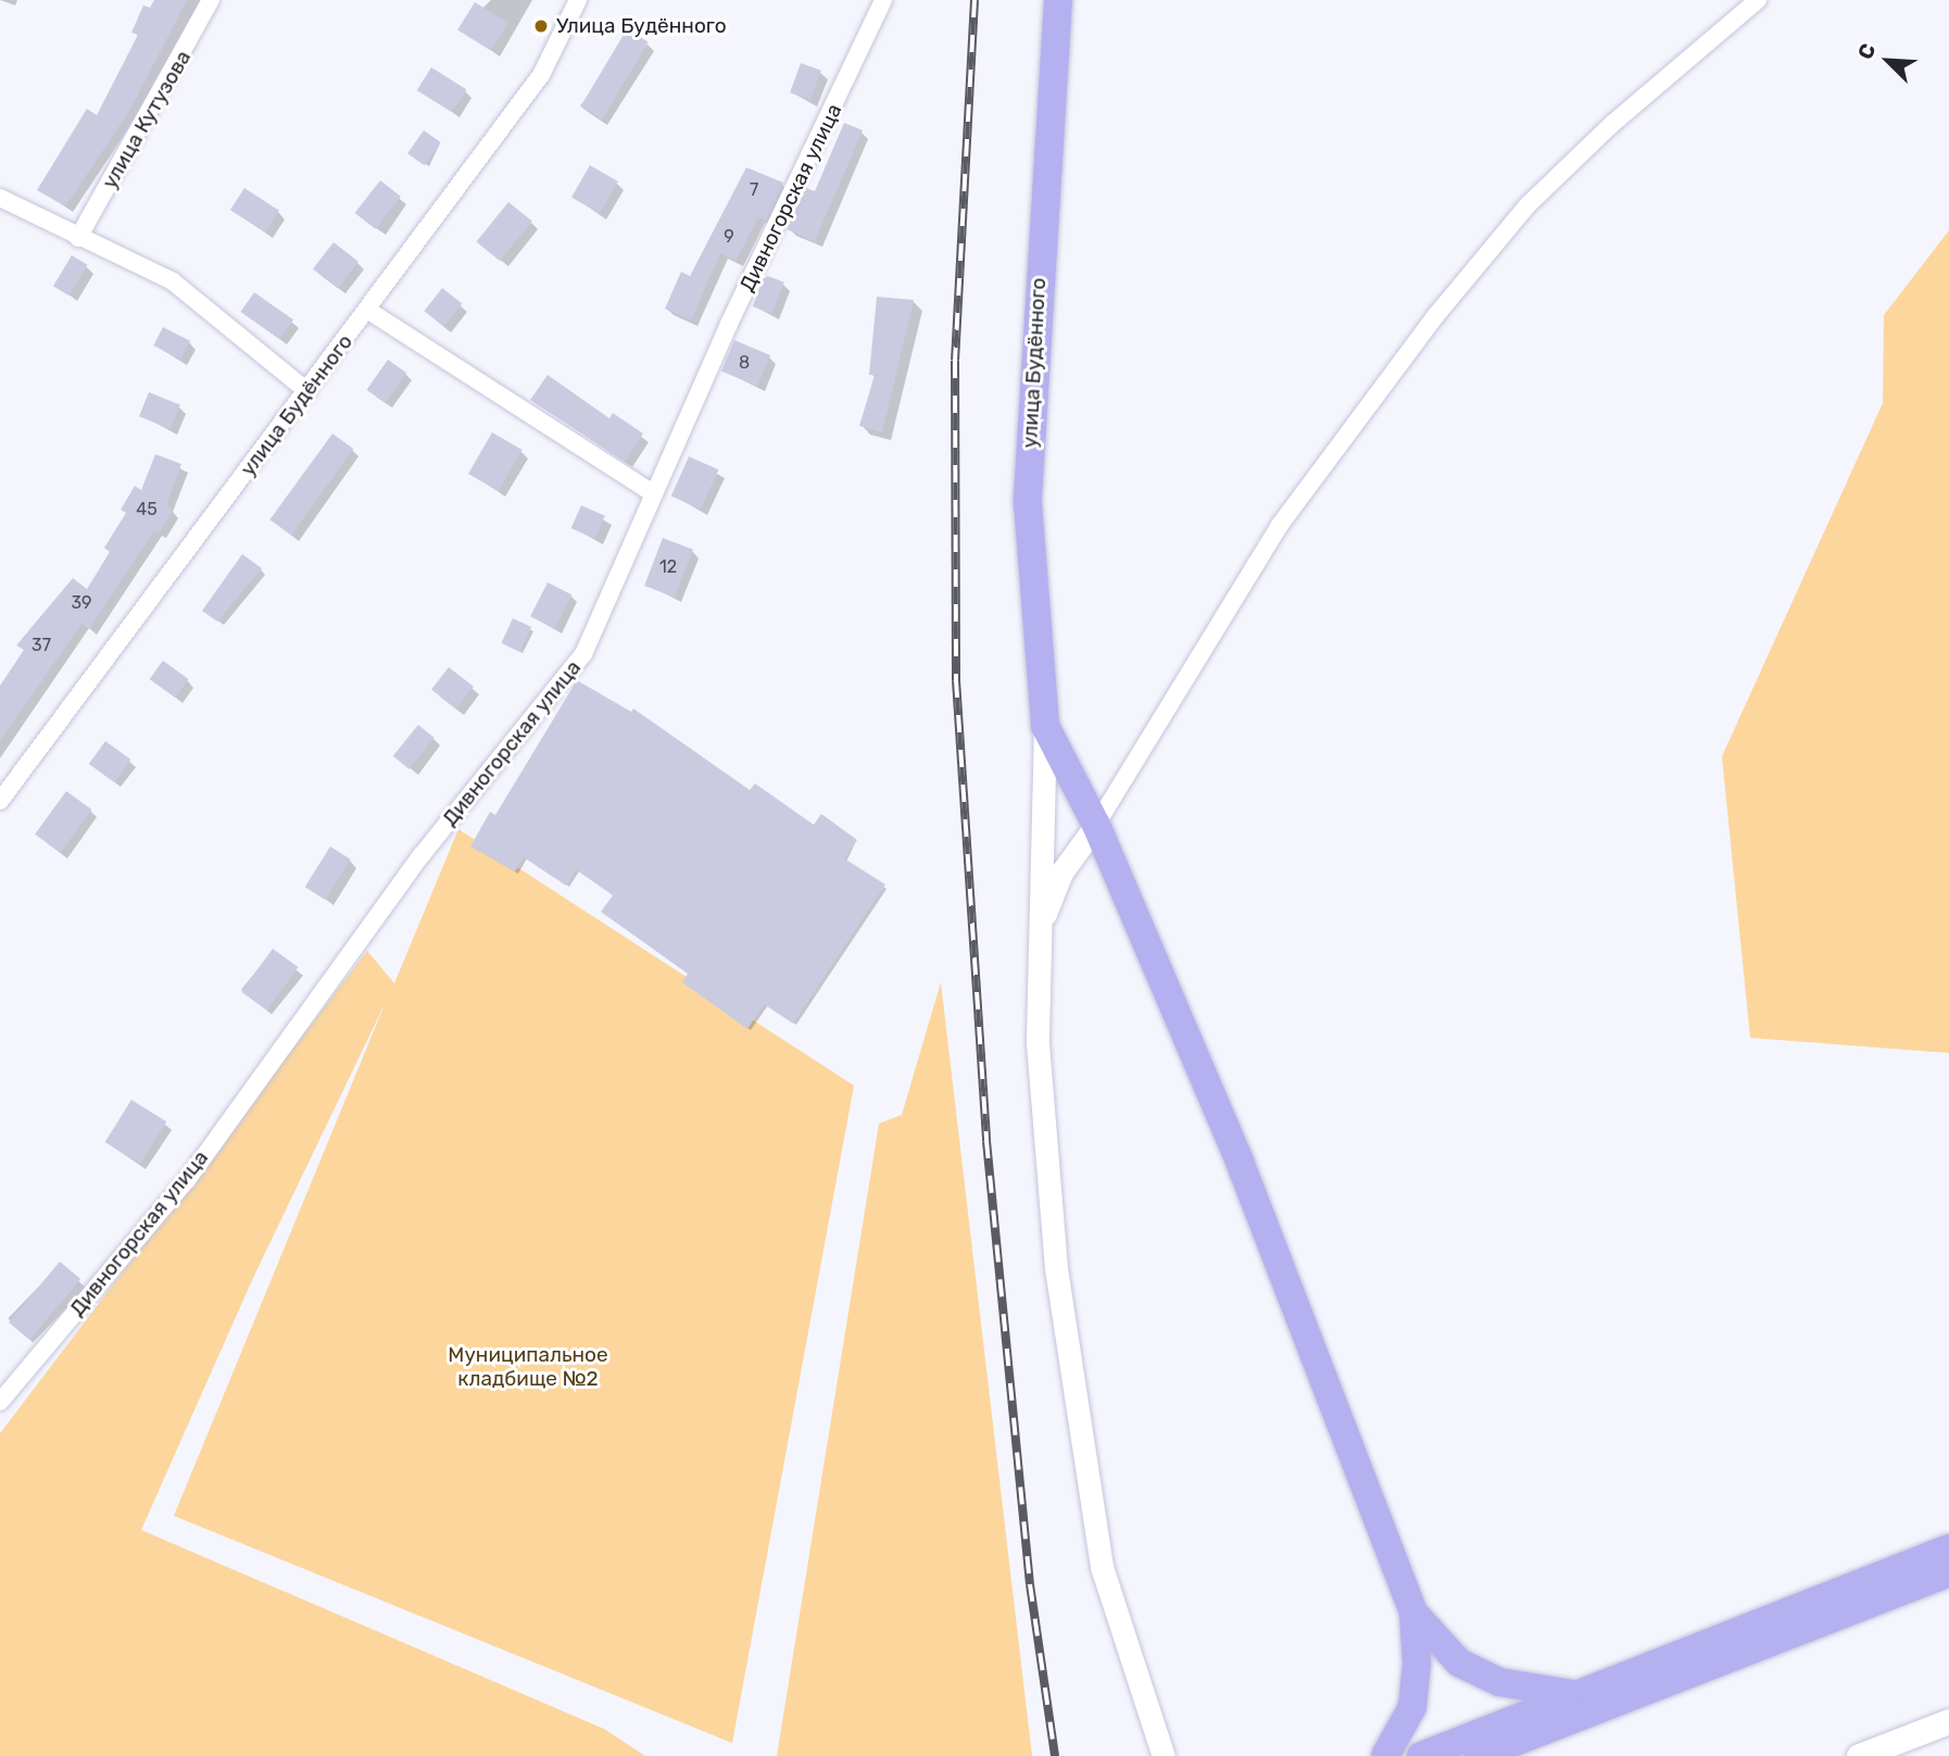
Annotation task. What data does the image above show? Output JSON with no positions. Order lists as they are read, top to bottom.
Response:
{
  "streets": {
    "main road": ["улица Будённого"],
    "street": ["улица Кутузова", "Дивногорская улица"]
  },
  "parks": ["Муниципальное кладбище №2"],
  "places": ["Улица Будённого"],
  "house_numbers": [
    "7",
    "9",
    "8",
    "45",
    "12",
    "39",
    "37"
  ],
  "north": "top left"
}
